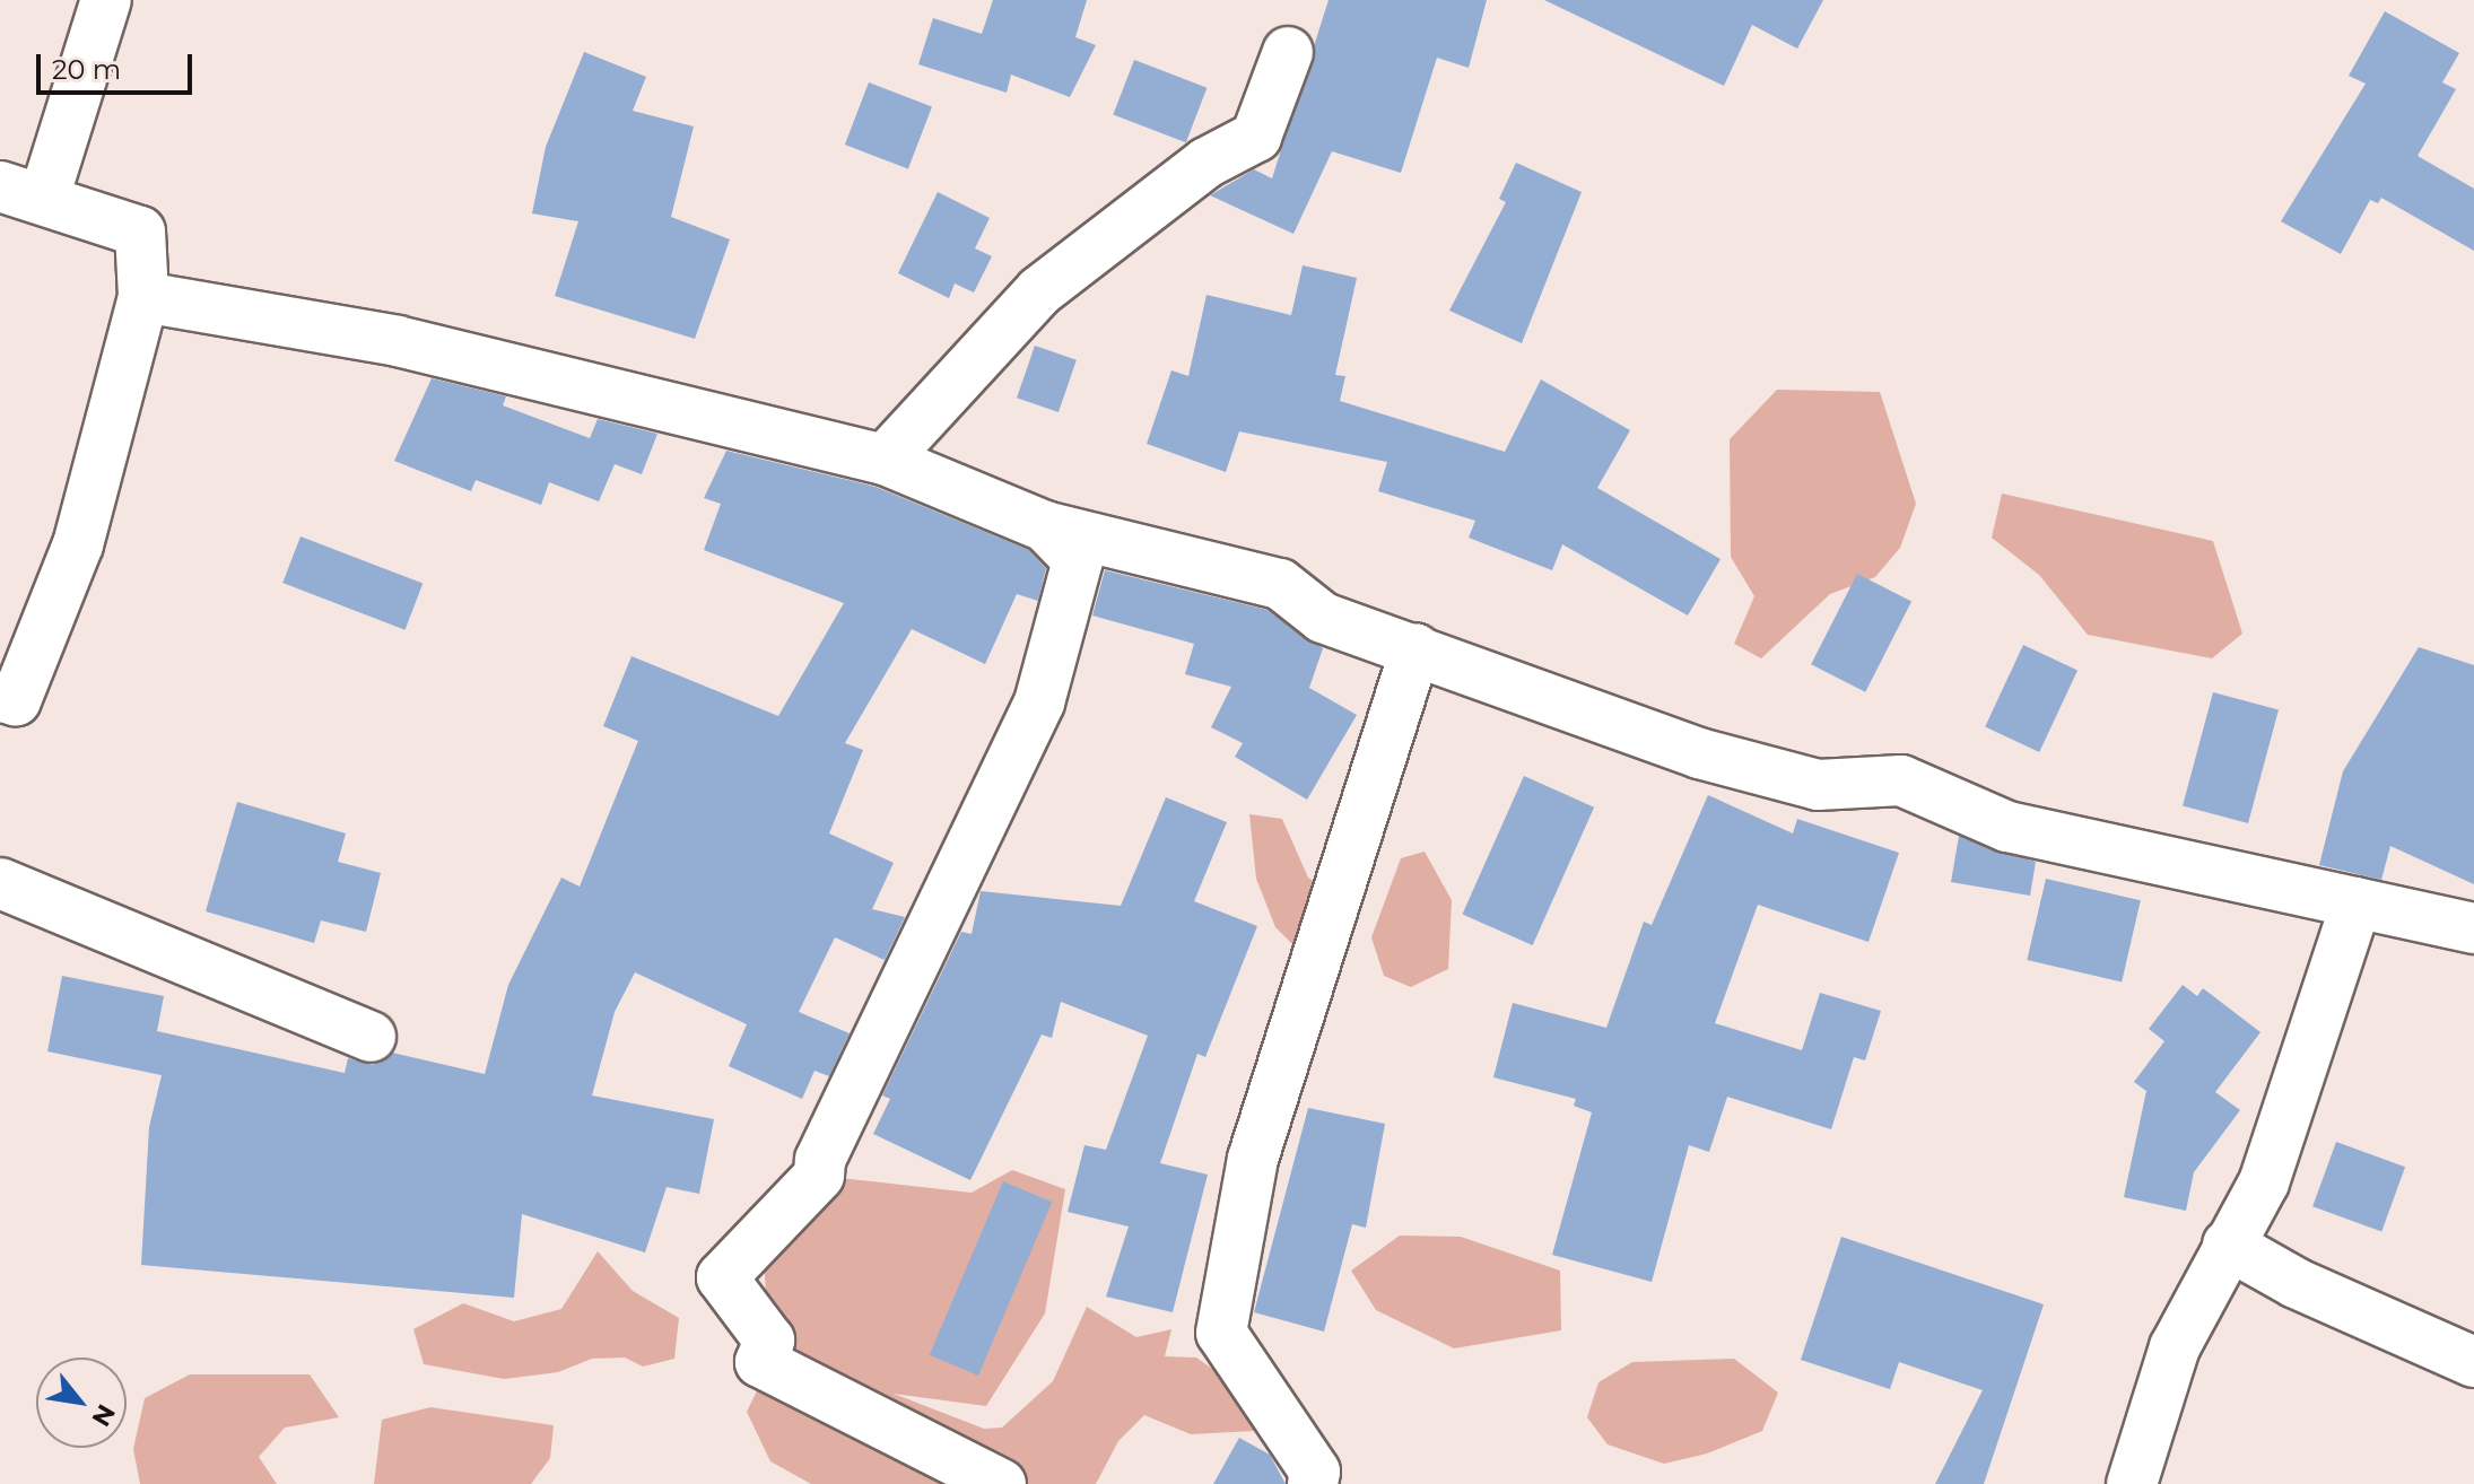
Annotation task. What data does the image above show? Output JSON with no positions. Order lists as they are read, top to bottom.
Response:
{
  "scale_bar": "20 m",
  "north": "bottom right"
}
